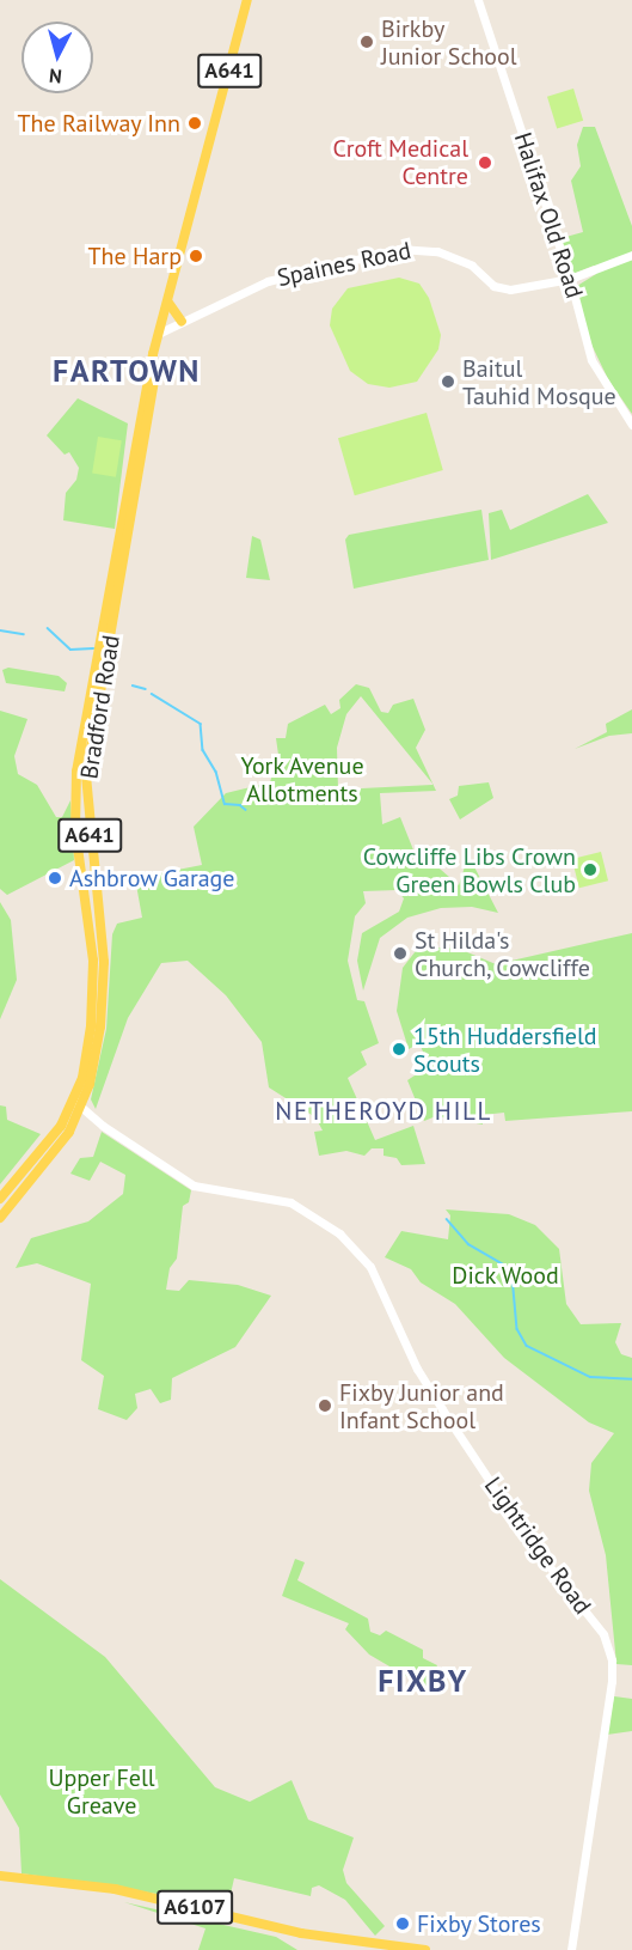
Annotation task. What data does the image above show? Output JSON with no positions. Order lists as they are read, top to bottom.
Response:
{
  "streets": {
    "main road": ["A641", "Bradford Road", "A6107"],
    "street": ["Halifax Old Road", "Spaines Road", "Lightridge Road"]
  },
  "crossings": [
    ["A641", "Spaines Road"],
    ["A641", "Bradford Road"],
    ["Halifax Old Road", "Spaines Road"],
    ["Spaines Road", "Bradford Road"],
    ["Bradford Road", "Lightridge Road"]
  ],
  "districts": ["FARTOWN", "NETHEROYD HILL", "FIXBY"],
  "parks": ["York Avenue Allotments", "Dick Wood", "Upper Fell Greave"],
  "places": [
    "Birkby Junior School",
    "The Railway Inn",
    "Croft Medical Centre",
    "The Harp",
    "Baitul Tauhid Mosque",
    "Cowcliffe Libs Crown Green Bowls Club",
    "Ashbrow Garage",
    "St Hilda's Church, Cowcliffe",
    "15th Huddersfield Scouts",
    "Fixby Junior and Infant School",
    "Fixby Stores"
  ],
  "north": "bottom"
}
